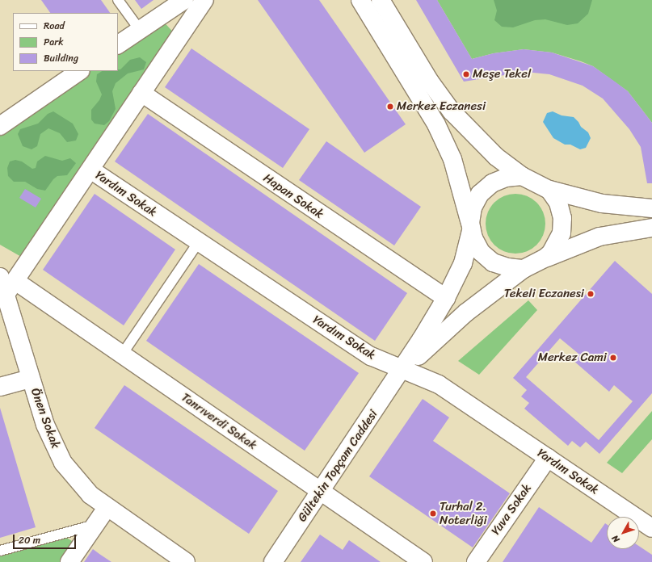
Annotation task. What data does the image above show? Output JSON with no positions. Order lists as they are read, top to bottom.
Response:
{
  "streets": {
    "street": [
      "Yardım Sokak",
      "Hapan Sokak",
      "Önen Sokak",
      "Tanrıverdi Sokak",
      "Gültekin Topçam Caddesi",
      "Yuva Sokak"
    ]
  },
  "crossings": [
    ["Yardım Sokak", "Gültekin Topçam Caddesi"],
    ["Yardım Sokak", "Yuva Sokak"],
    ["Önen Sokak", "Tanrıverdi Sokak"],
    ["Tanrıverdi Sokak", "Gültekin Topçam Caddesi"]
  ],
  "places": [
    "Meşe Tekel",
    "Merkez Eczanesi",
    "Tekeli Eczanesi",
    "Merkez Cami",
    "Turhal 2. Noterliği"
  ],
  "legend": ["Road", "Park", "Building"],
  "scale_bar": "20 m",
  "north": "bottom left"
}
